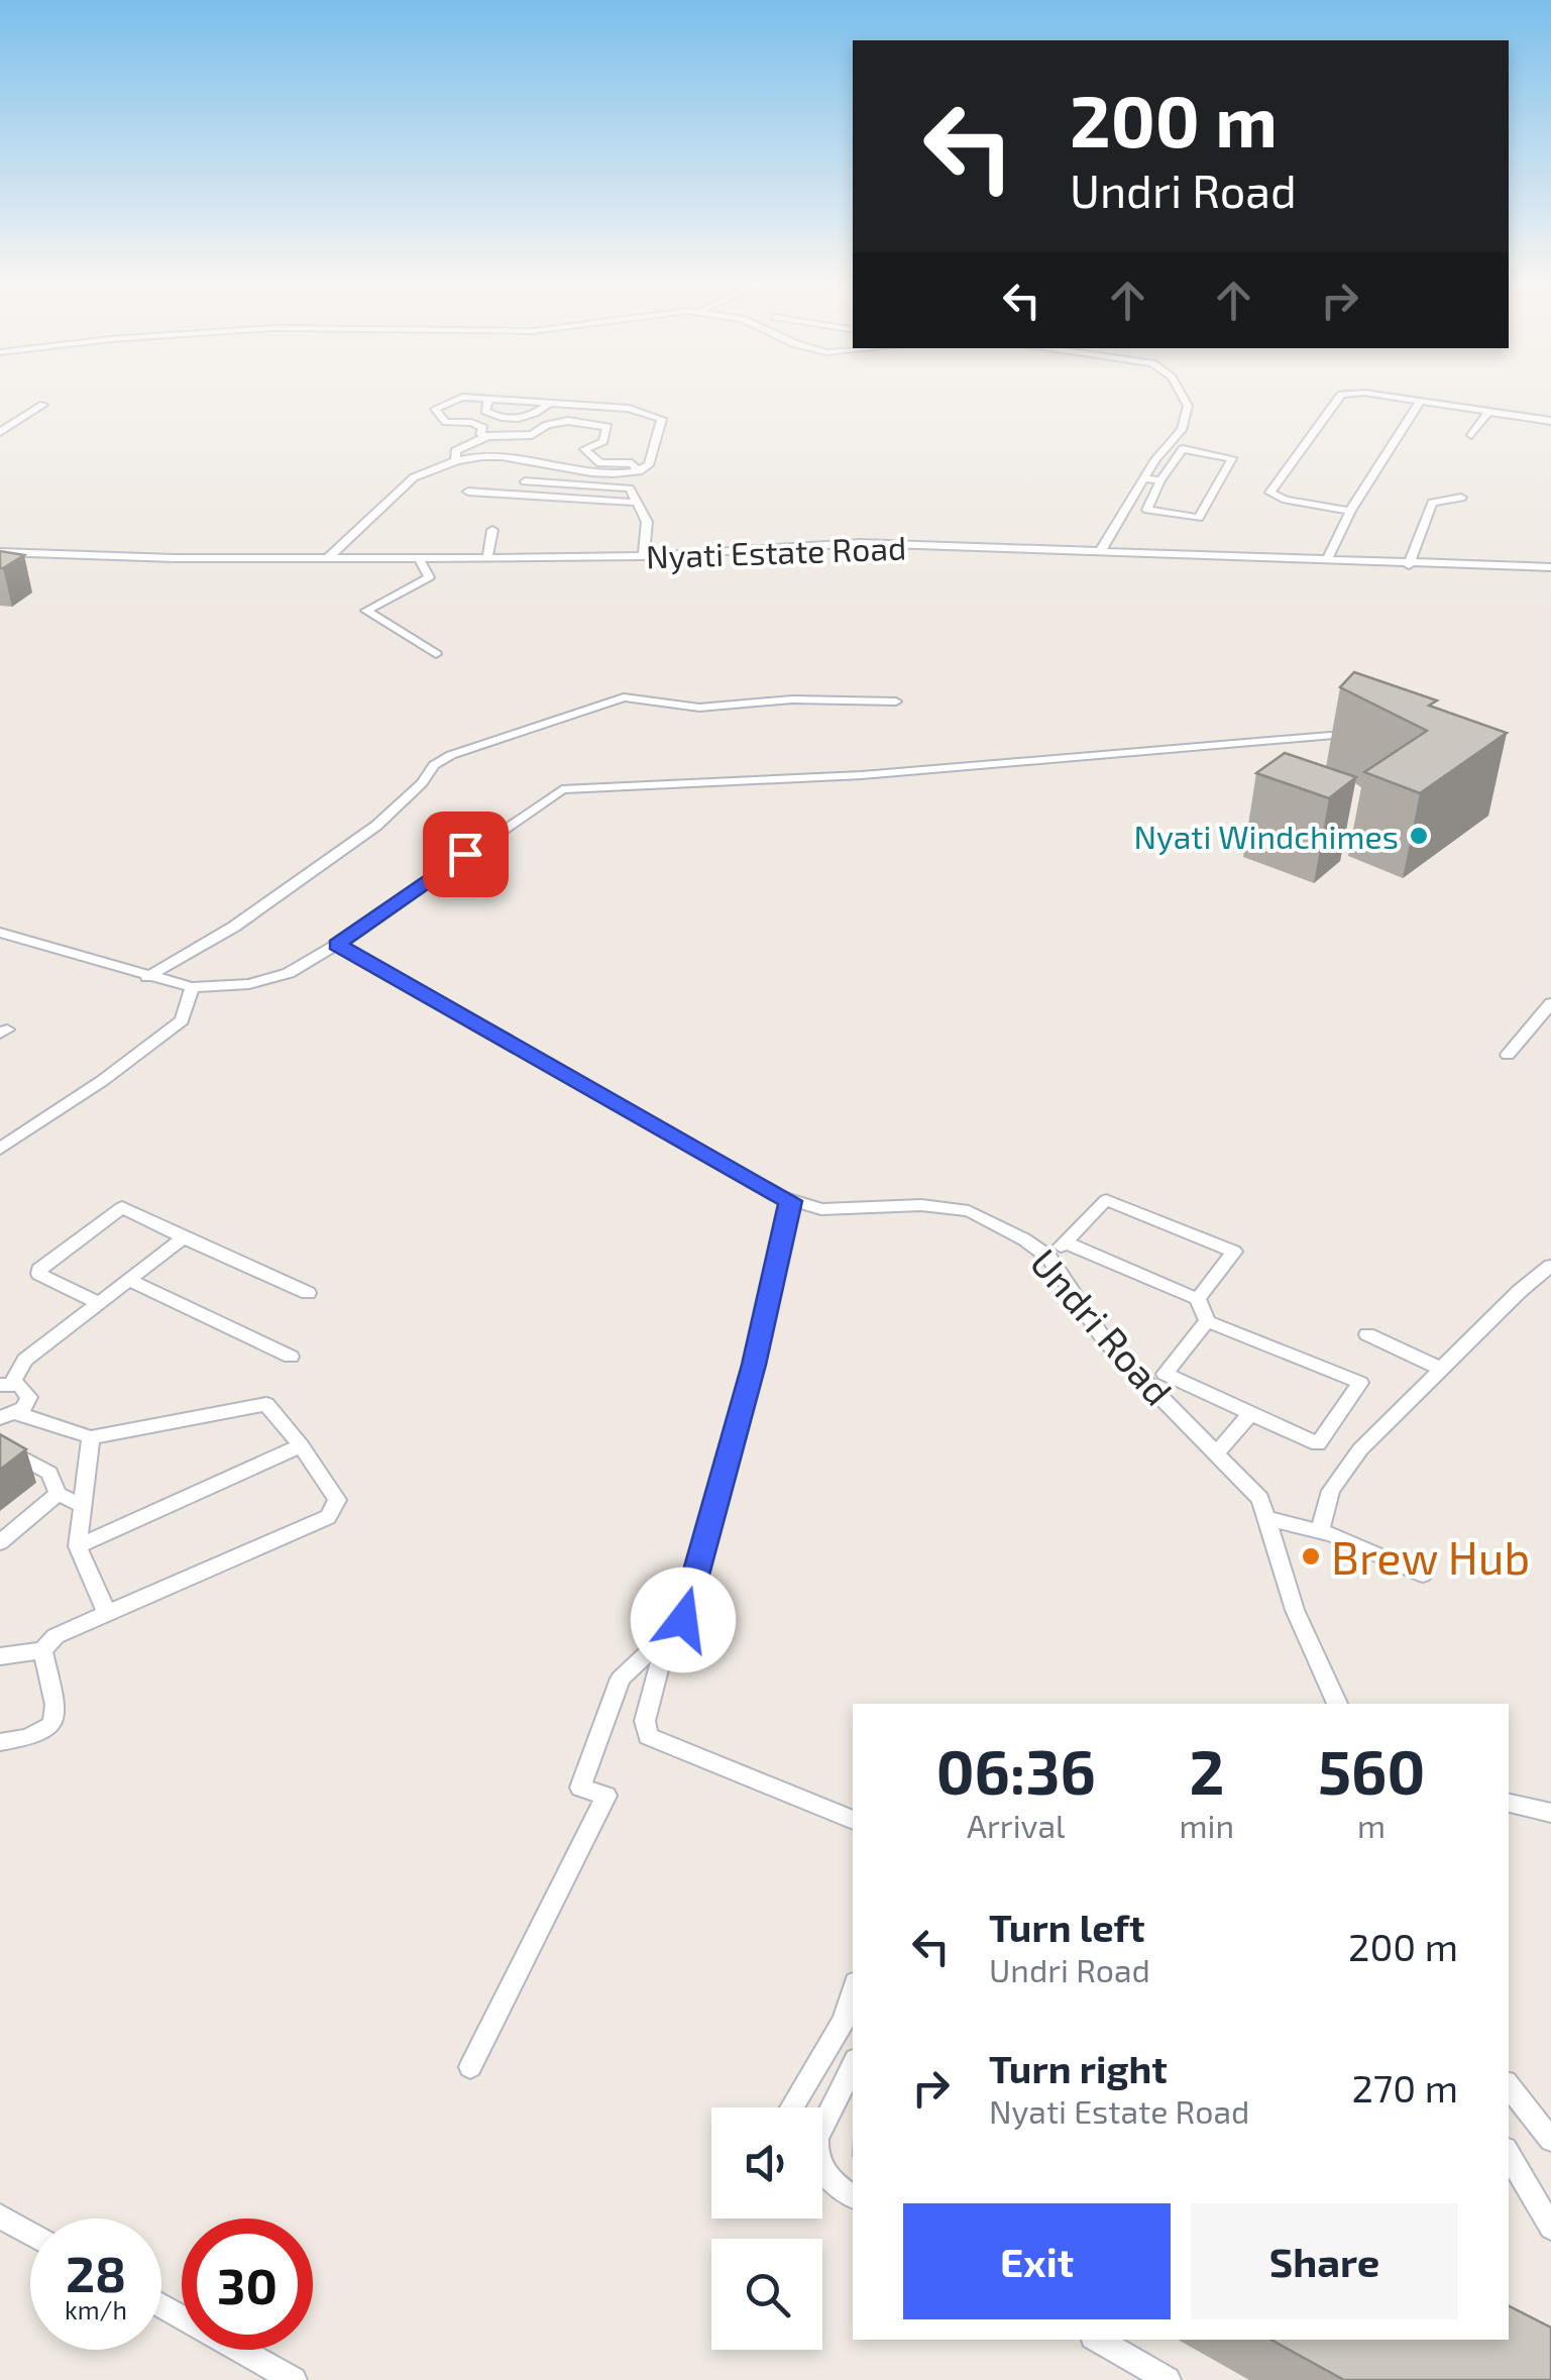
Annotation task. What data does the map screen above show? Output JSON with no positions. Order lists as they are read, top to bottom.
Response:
{
  "streets": {
    "street": ["Nyati Estate Road", "Undri Road"]
  },
  "places": ["Nyati Windchimes", "Brew Hub"],
  "page": {
    "turn": ["200 m", "Undri Road"],
    "eta": [
      "06:36",
      "Arrival",
      "2",
      "min",
      "560",
      "m"
    ],
    "list": [
      {
        "name": "Turn left",
        "note": "Undri Road",
        "value": "200 m"
      },
      {
        "name": "Turn right",
        "note": "Nyati Estate Road",
        "value": "270 m"
      }
    ],
    "buttons": ["Exit", "Share"],
    "speed": "28 km/h",
    "limit": "30"
  }
}
